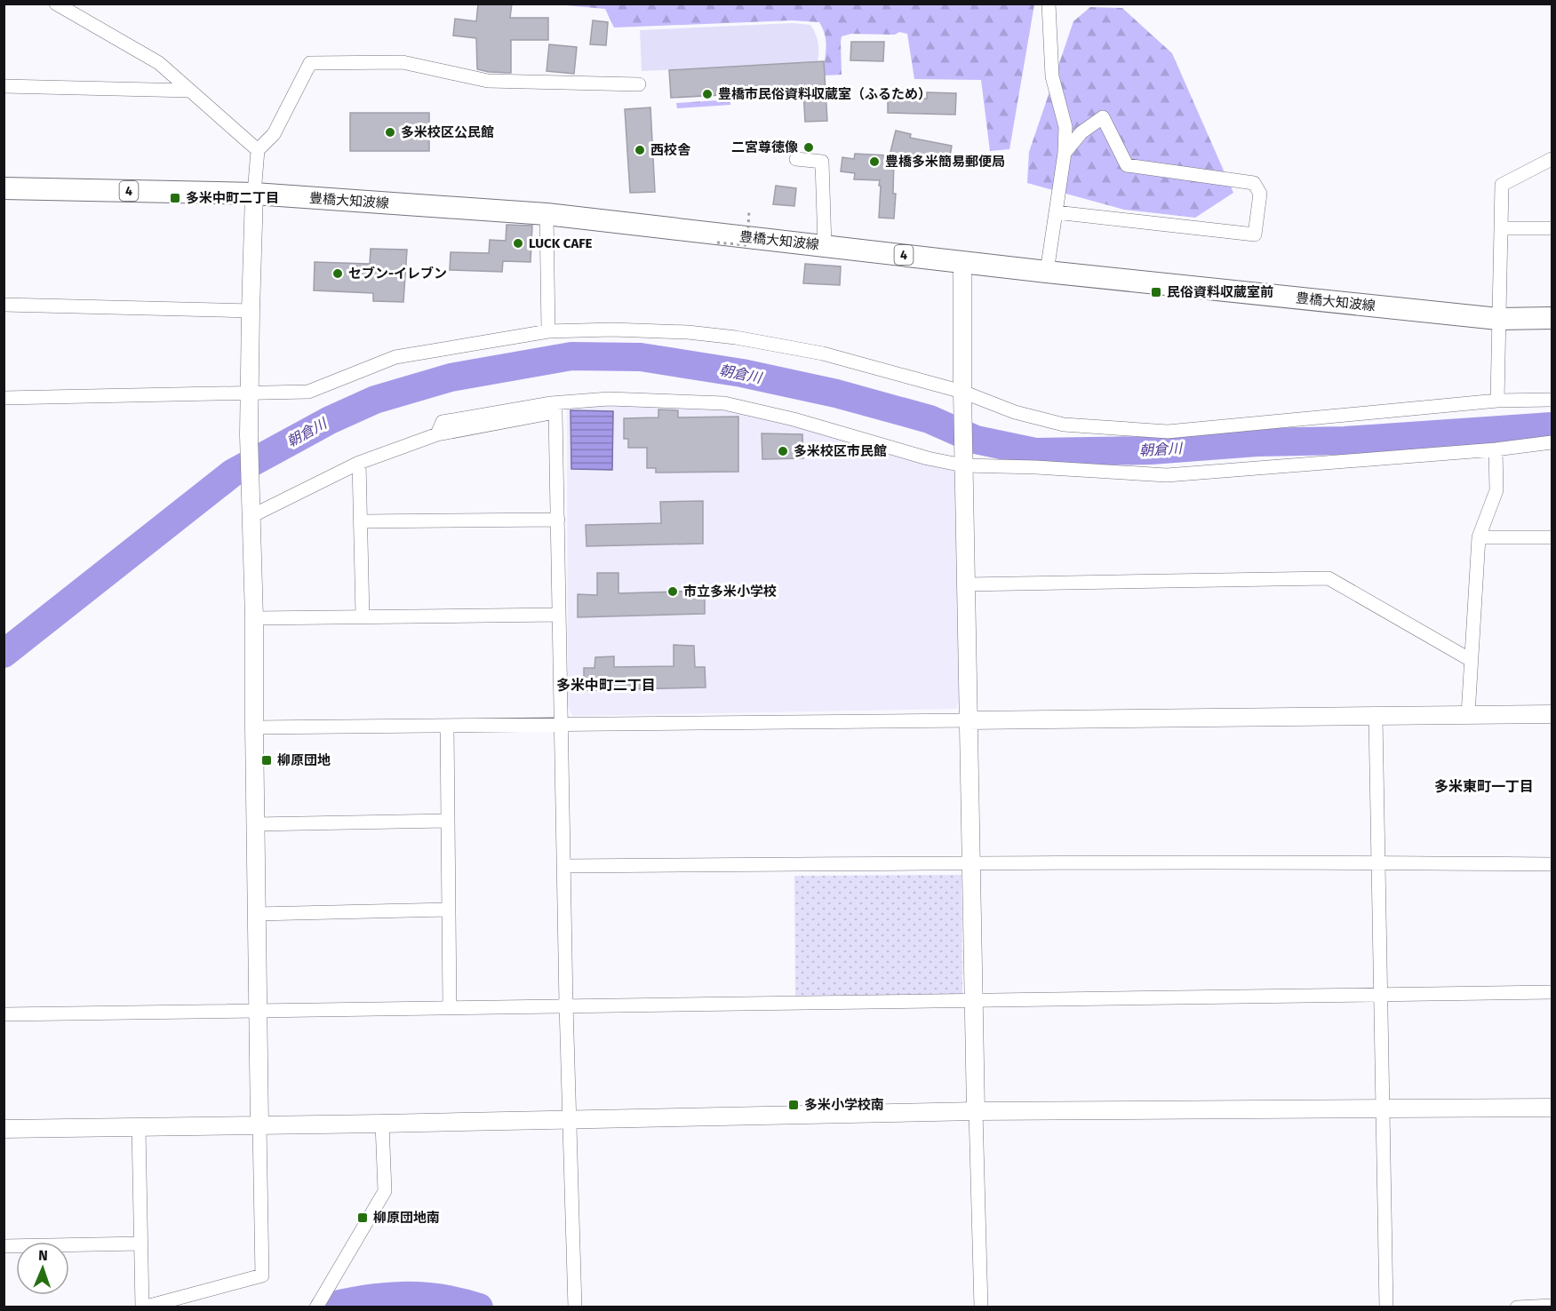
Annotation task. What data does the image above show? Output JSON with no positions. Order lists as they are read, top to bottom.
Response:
{
  "streets": {
    "main road": ["4", "豊橋大知波線"]
  },
  "districts": ["多米中町二丁目", "多米東町一丁目"],
  "water": ["朝倉川"],
  "places": {
    "other": [
      "豊橋市民俗資料収蔵室（ふるため）",
      "多米校区公民館",
      "二宮尊徳像",
      "西校舎",
      "豊橋多米簡易郵便局",
      "LUCK CAFE",
      "セブン-イレブン",
      "多米校区市民館",
      "市立多米小学校"
    ],
    "transit": [
      "多米中町二丁目",
      "民俗資料収蔵室前",
      "柳原団地",
      "多米小学校南",
      "柳原団地南"
    ]
  },
  "north": "top"
}
